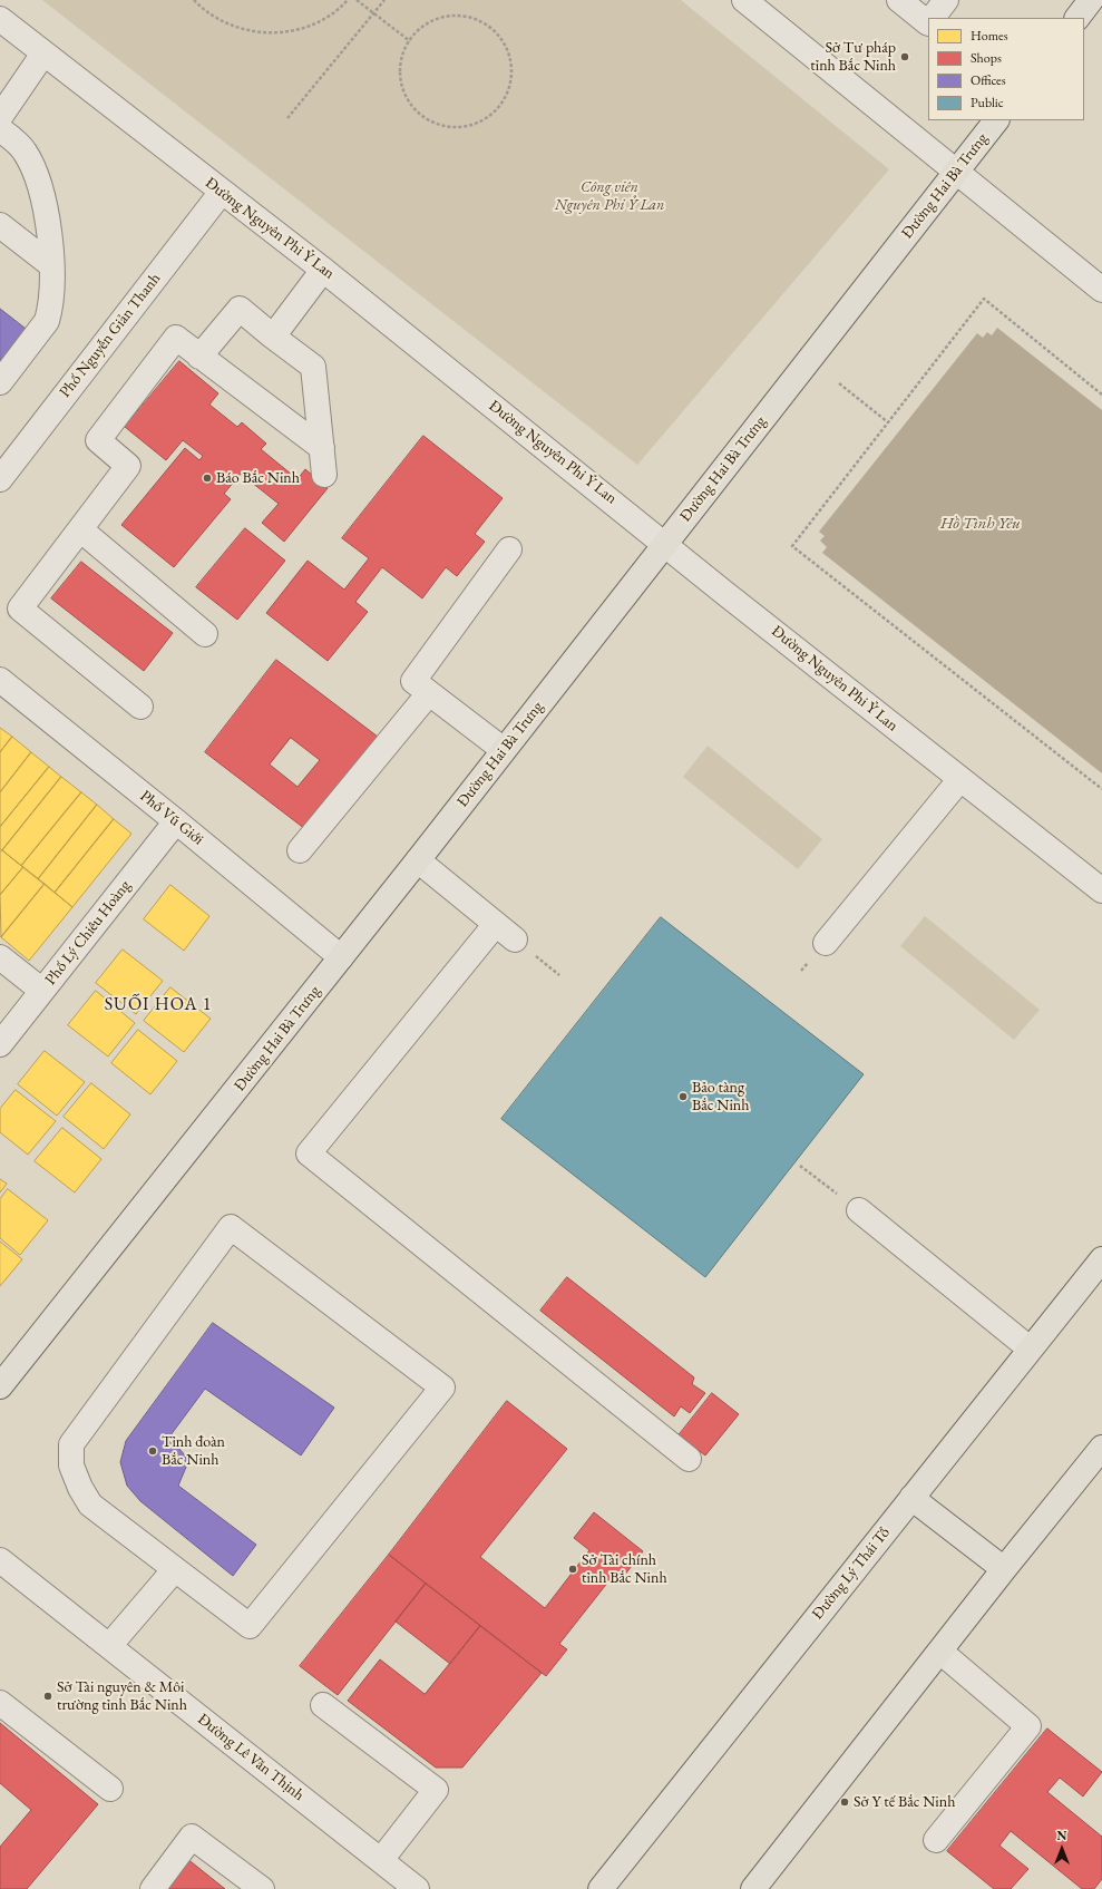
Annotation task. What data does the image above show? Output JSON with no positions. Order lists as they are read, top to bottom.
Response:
{
  "streets": {
    "main road": ["Đường Hai Bà Trưng", "Đường Lý Thái Tổ"],
    "street": [
      "Đường Nguyên Phi Ỷ Lan",
      "Phố Nguyễn Giản Thanh",
      "Phố Vũ Giới",
      "Phố Lý Chiêu Hoàng",
      "Đường Lê Văn Thịnh"
    ]
  },
  "crossings": [
    ["Đường Hai Bà Trưng", "Đường Nguyên Phi Ỷ Lan"],
    ["Đường Hai Bà Trưng", "Phố Vũ Giới"],
    ["Đường Nguyên Phi Ỷ Lan", "Phố Nguyễn Giản Thanh"],
    ["Phố Vũ Giới", "Phố Lý Chiêu Hoàng"]
  ],
  "districts": ["SUỐI HOA 1"],
  "water": ["Hồ Tình Yêu"],
  "parks": ["Công viên Nguyên Phi Ỷ Lan"],
  "places": [
    "Sở Tư pháp tỉnh Bắc Ninh",
    "Báo Bắc Ninh",
    "Bảo tàng Bắc Ninh",
    "Tỉnh đoàn Bắc Ninh",
    "Sở Tài chính tỉnh Bắc Ninh",
    "Sở Tài nguyên & Môi trường tỉnh Bắc Ninh",
    "Sở Y tế Bắc Ninh"
  ],
  "legend": [
    "Homes",
    "Shops",
    "Offices",
    "Public"
  ],
  "north": "top"
}
